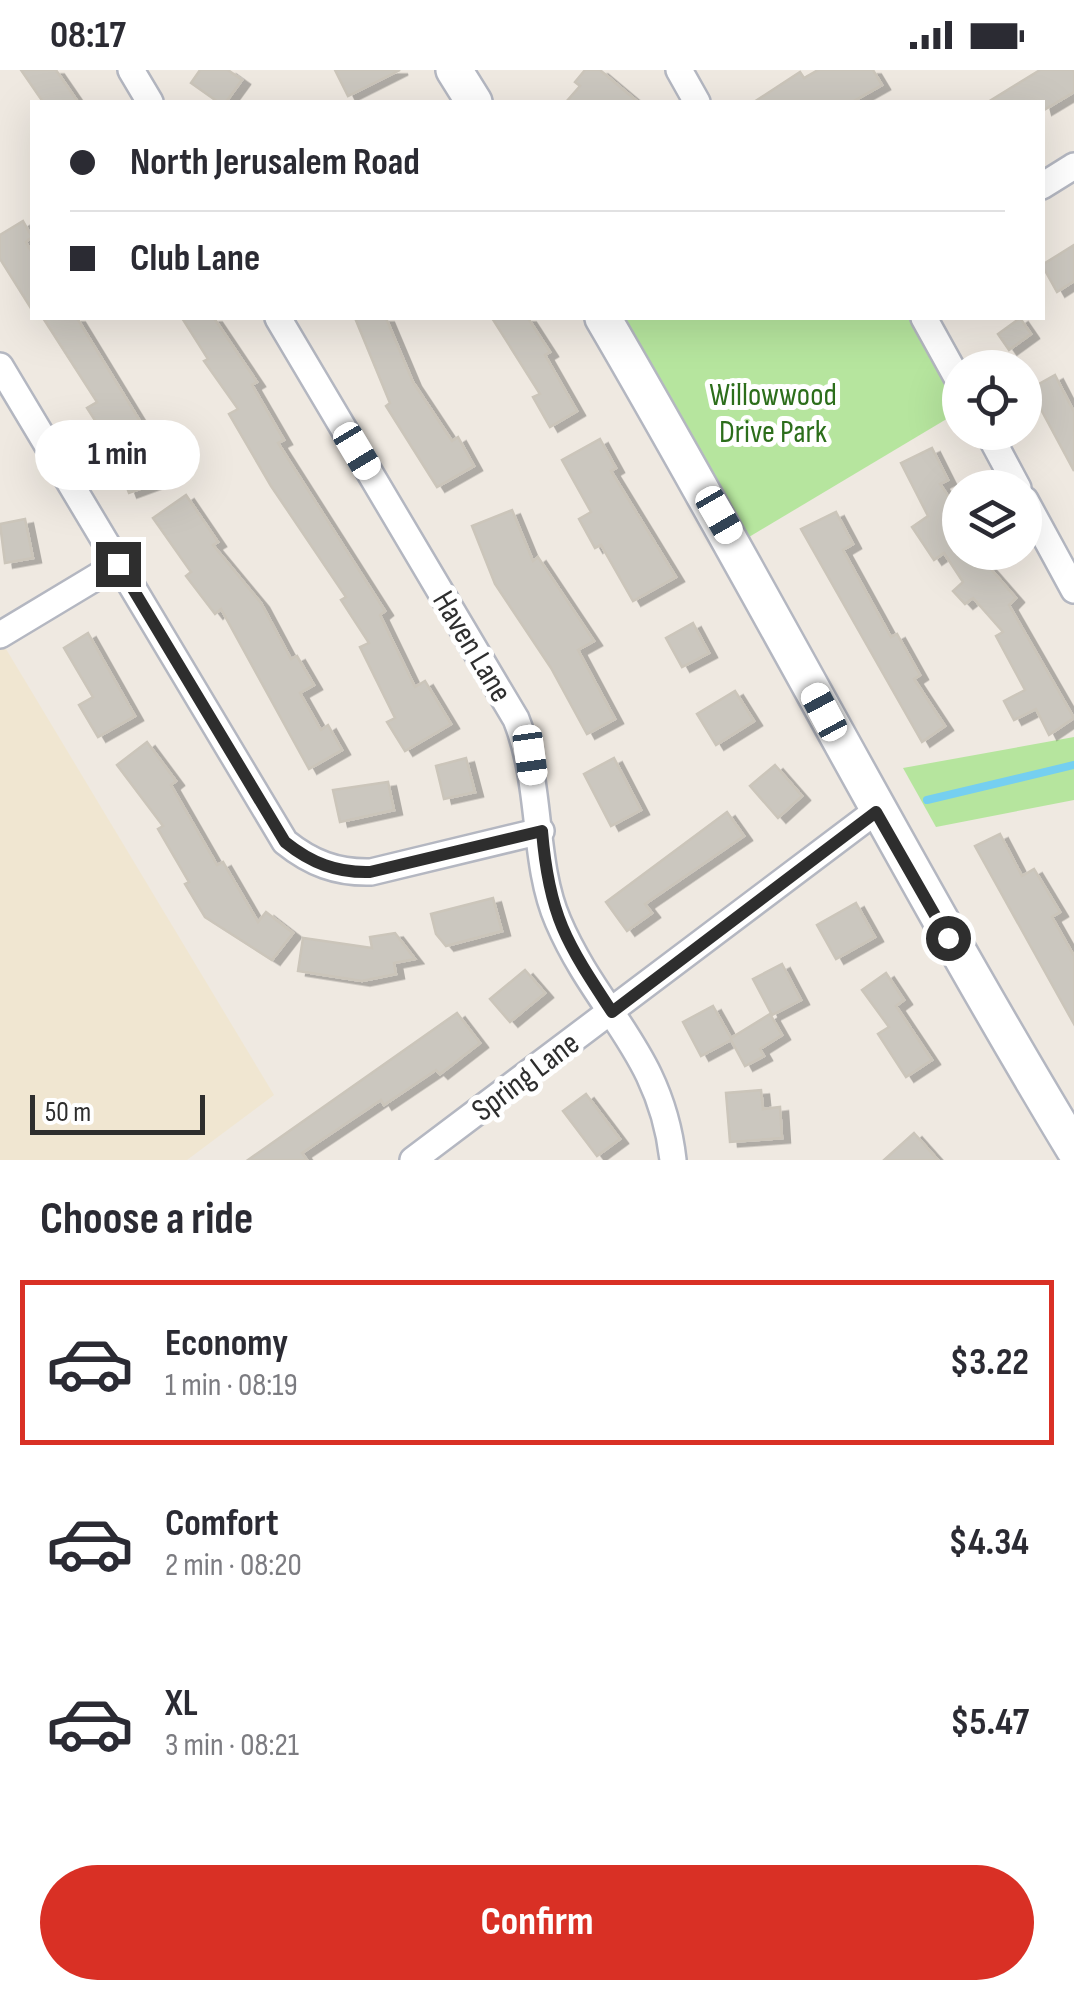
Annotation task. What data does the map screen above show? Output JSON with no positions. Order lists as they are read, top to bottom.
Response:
{
  "streets": {
    "street": ["Haven Lane", "Spring Lane"]
  },
  "crossings": [
    ["Haven Lane", "Spring Lane"]
  ],
  "parks": ["Willowwood Drive Park"],
  "scale_bar": "50 m",
  "page": {
    "status": "08:17",
    "banner": ["North Jerusalem Road", "Club Lane"],
    "bubble": "1 min",
    "scale": "50 m",
    "heading": "Choose a ride",
    "list": [
      {
        "name": "Economy",
        "note": "1 min · 08:19",
        "value": "$3.22"
      },
      {
        "name": "Comfort",
        "note": "2 min · 08:20",
        "value": "$4.34"
      },
      {
        "name": "XL",
        "note": "3 min · 08:21",
        "value": "$5.47"
      }
    ],
    "buttons": "Confirm"
  }
}
